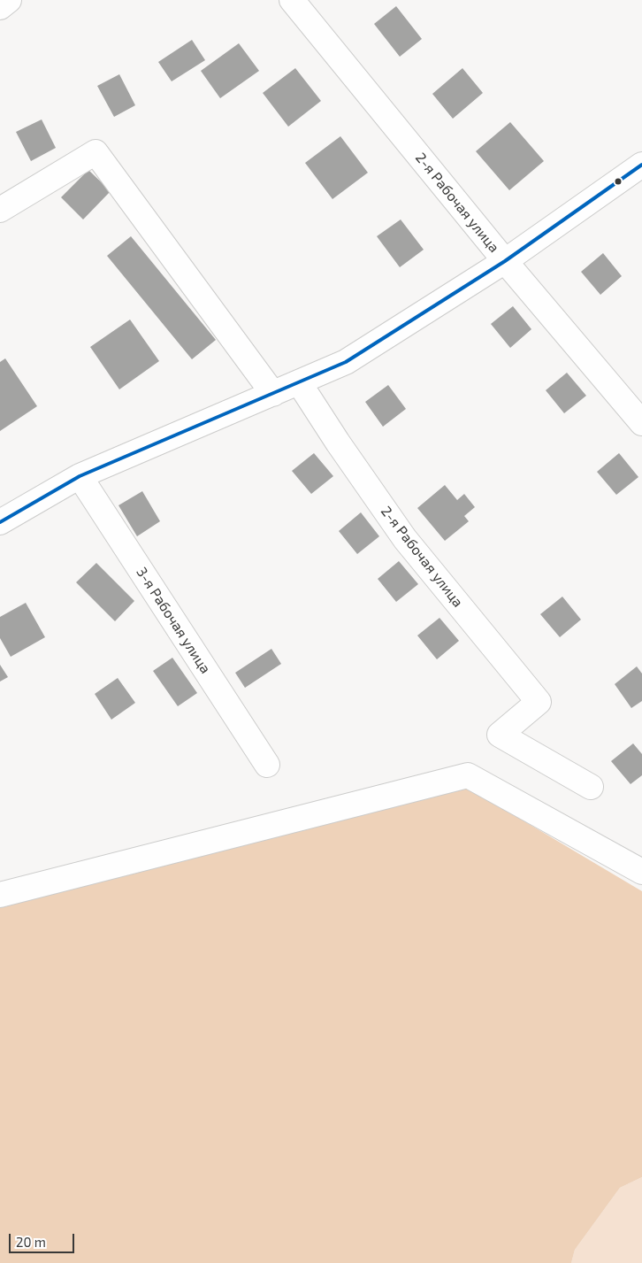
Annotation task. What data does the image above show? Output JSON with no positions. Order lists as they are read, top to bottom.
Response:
{
  "streets": {
    "street": ["2-я Рабочая улица", "3-я Рабочая улица"]
  },
  "scale_bar": "20 m"
}
